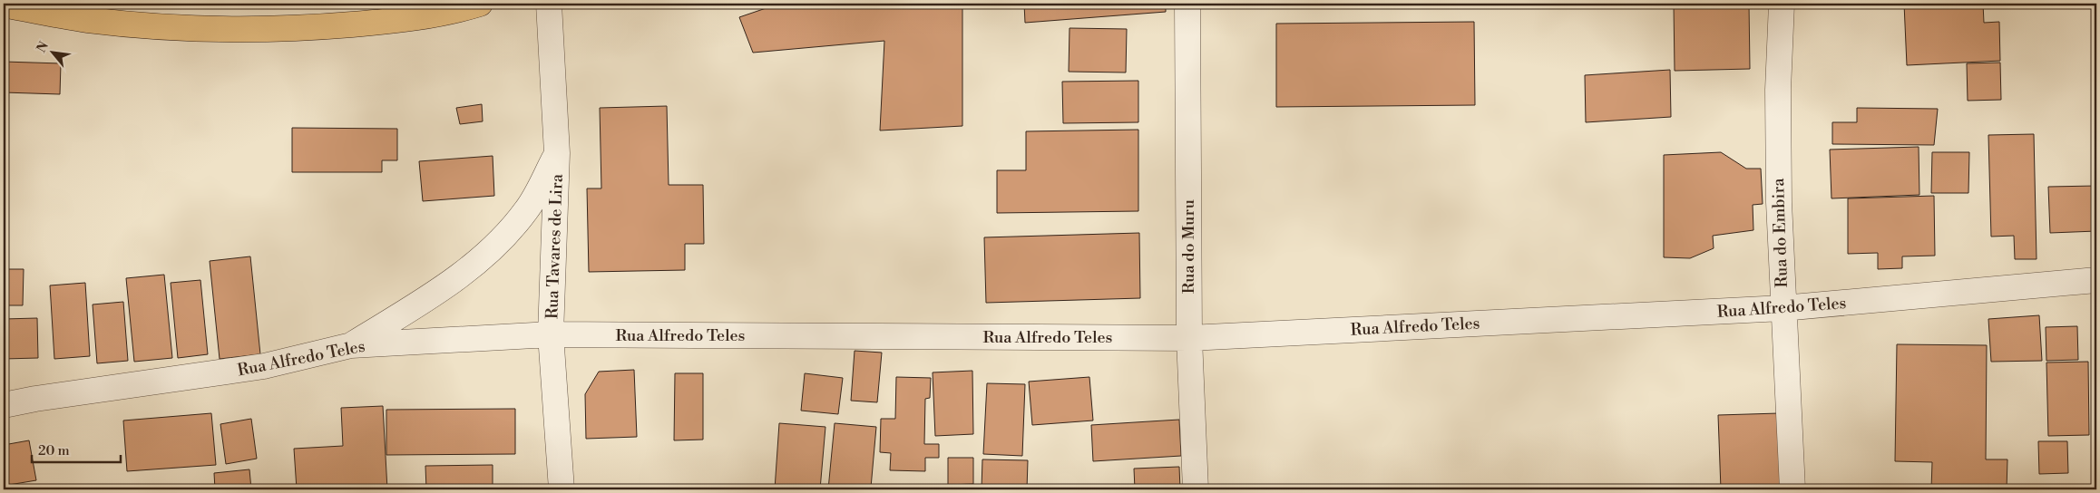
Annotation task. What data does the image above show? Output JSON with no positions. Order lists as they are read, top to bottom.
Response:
{
  "streets": {
    "street": [
      "Rua do Embira",
      "Rua Tavares de Lira",
      "Rua do Muru",
      "Rua Alfredo Teles"
    ]
  },
  "crossings": [
    ["Rua do Embira", "Rua Alfredo Teles"],
    ["Rua Tavares de Lira", "Rua Alfredo Teles"],
    ["Rua do Muru", "Rua Alfredo Teles"]
  ],
  "scale_bar": "20 m",
  "north": "top left"
}
